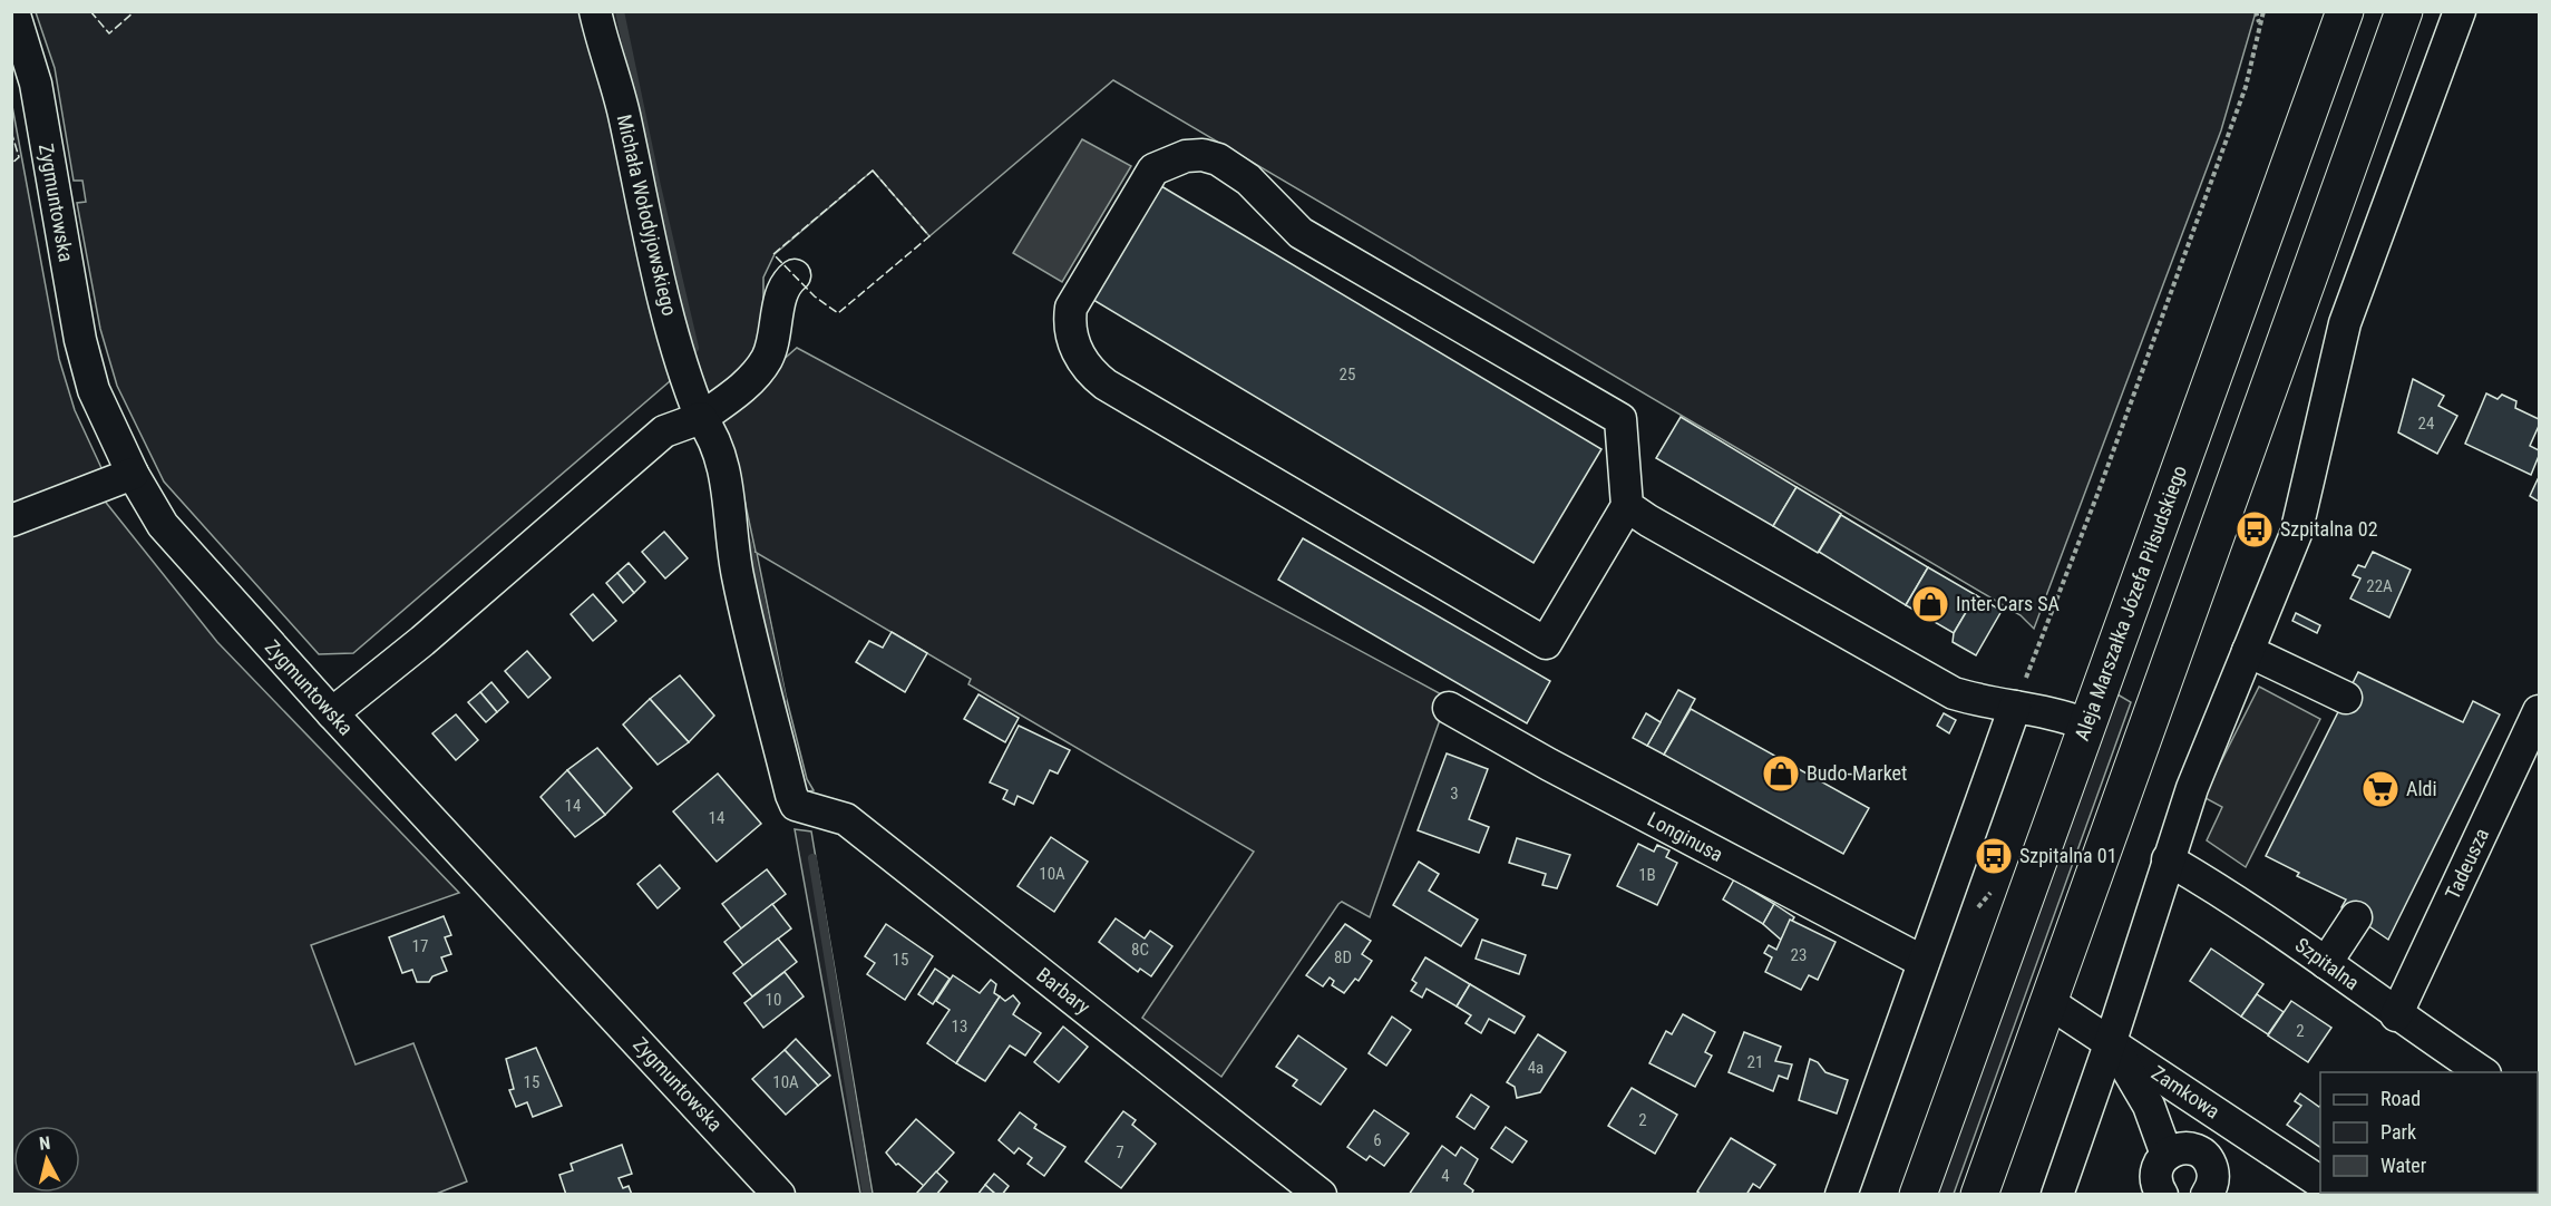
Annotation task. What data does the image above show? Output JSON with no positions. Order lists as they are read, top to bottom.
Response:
{
  "streets": {
    "main road": ["Aleja Marszałka Józefa Piłsudskiego"],
    "street": [
      "Zygmuntowska",
      "Michała Wołodyjowskiego",
      "Longinusa",
      "Tadeusza",
      "Szpitalna",
      "Barbary",
      "Zamkowa"
    ]
  },
  "crossings": [
    ["Michała Wołodyjowskiego", "Barbary"],
    ["Tadeusza", "Szpitalna"]
  ],
  "places": {
    "bus stop": ["Szpitalna 02", "Szpitalna 01"],
    "shop": ["Inter Cars SA", "Budo-Market"],
    "supermarket": ["Aldi"]
  },
  "house_numbers": [
    "25",
    "24",
    "22A",
    "3",
    "14",
    "14",
    "10A",
    "1B",
    "17",
    "8C",
    "23",
    "8D",
    "15",
    "10",
    "13",
    "2",
    "21",
    "4a",
    "15",
    "10A",
    "2",
    "6",
    "7",
    "4"
  ],
  "legend": ["Road", "Park", "Water"],
  "north": "top"
}
